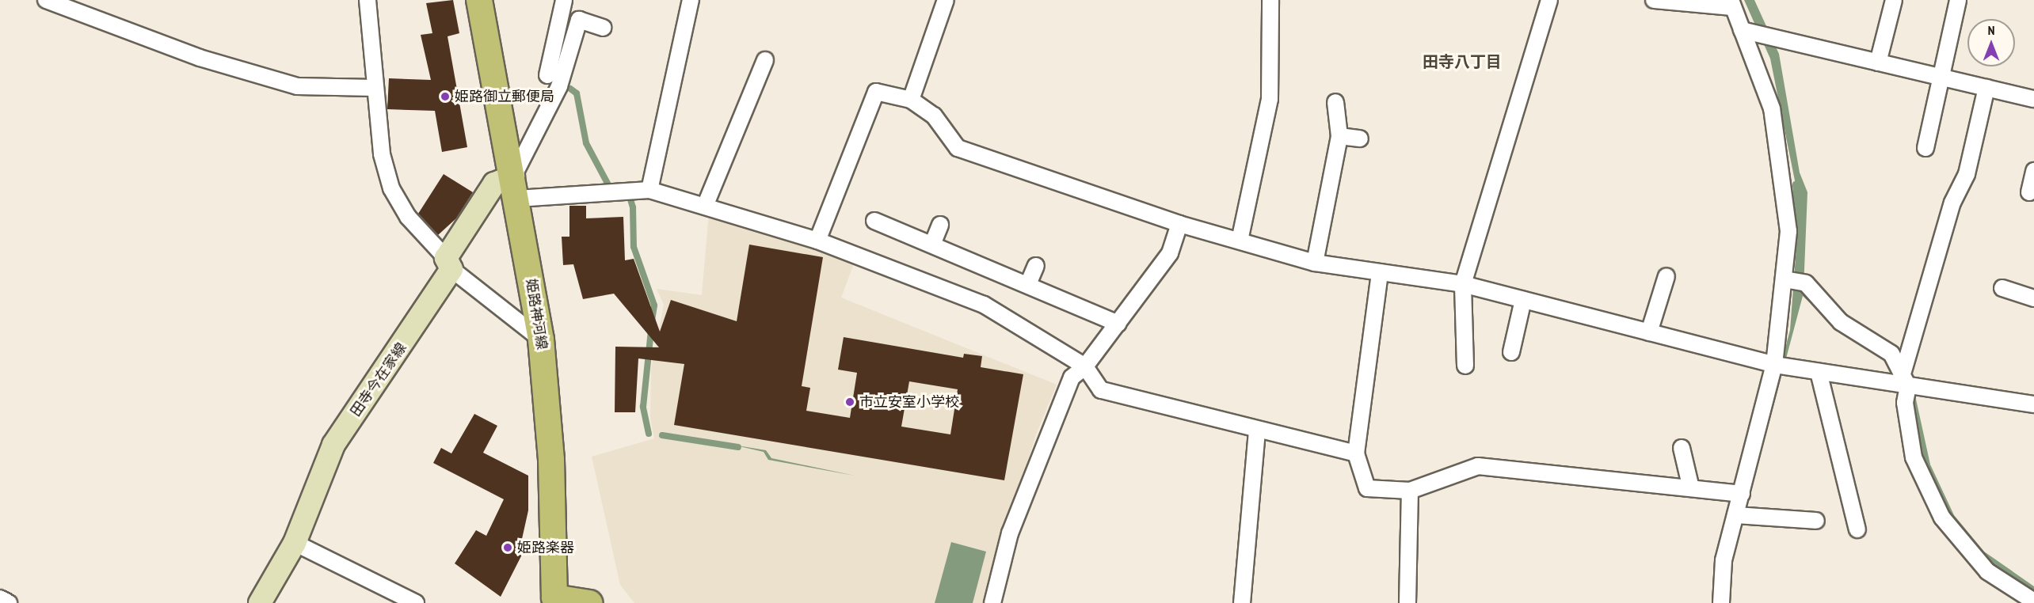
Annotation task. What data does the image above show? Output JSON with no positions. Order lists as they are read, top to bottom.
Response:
{
  "streets": {
    "main road": ["姫路神河線", "田寺今在家線"]
  },
  "crossings": [
    ["姫路神河線", "田寺今在家線"]
  ],
  "districts": ["田寺八丁目"],
  "places": ["姫路御立郵便局", "市立安室小学校", "姫路楽器"],
  "north": "top"
}
